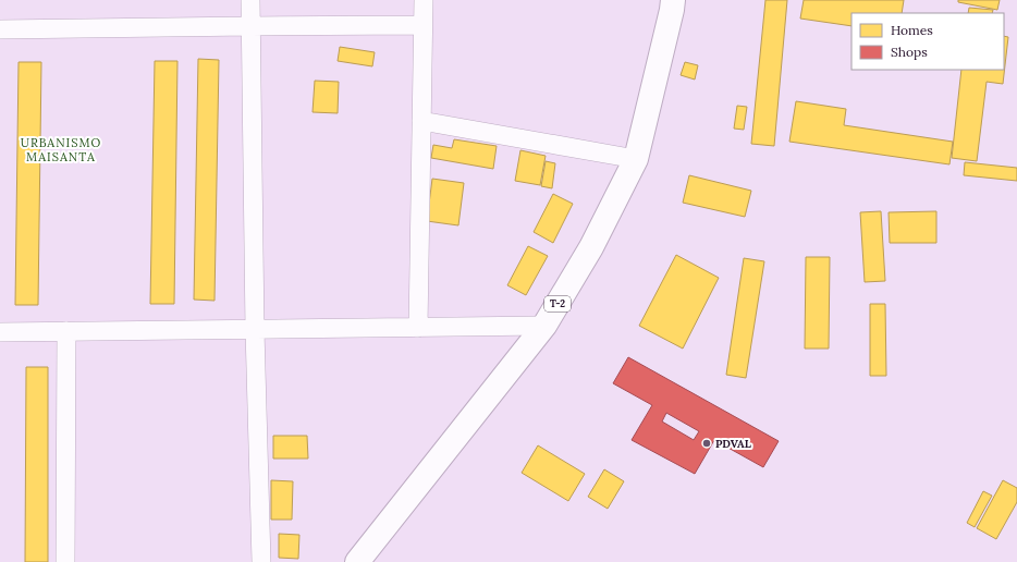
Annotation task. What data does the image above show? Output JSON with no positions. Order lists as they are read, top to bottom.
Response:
{
  "streets": {
    "highway": ["T-2"]
  },
  "districts": ["URBANISMO MAISANTA"],
  "places": ["PDVAL"],
  "legend": ["Homes", "Shops"]
}
